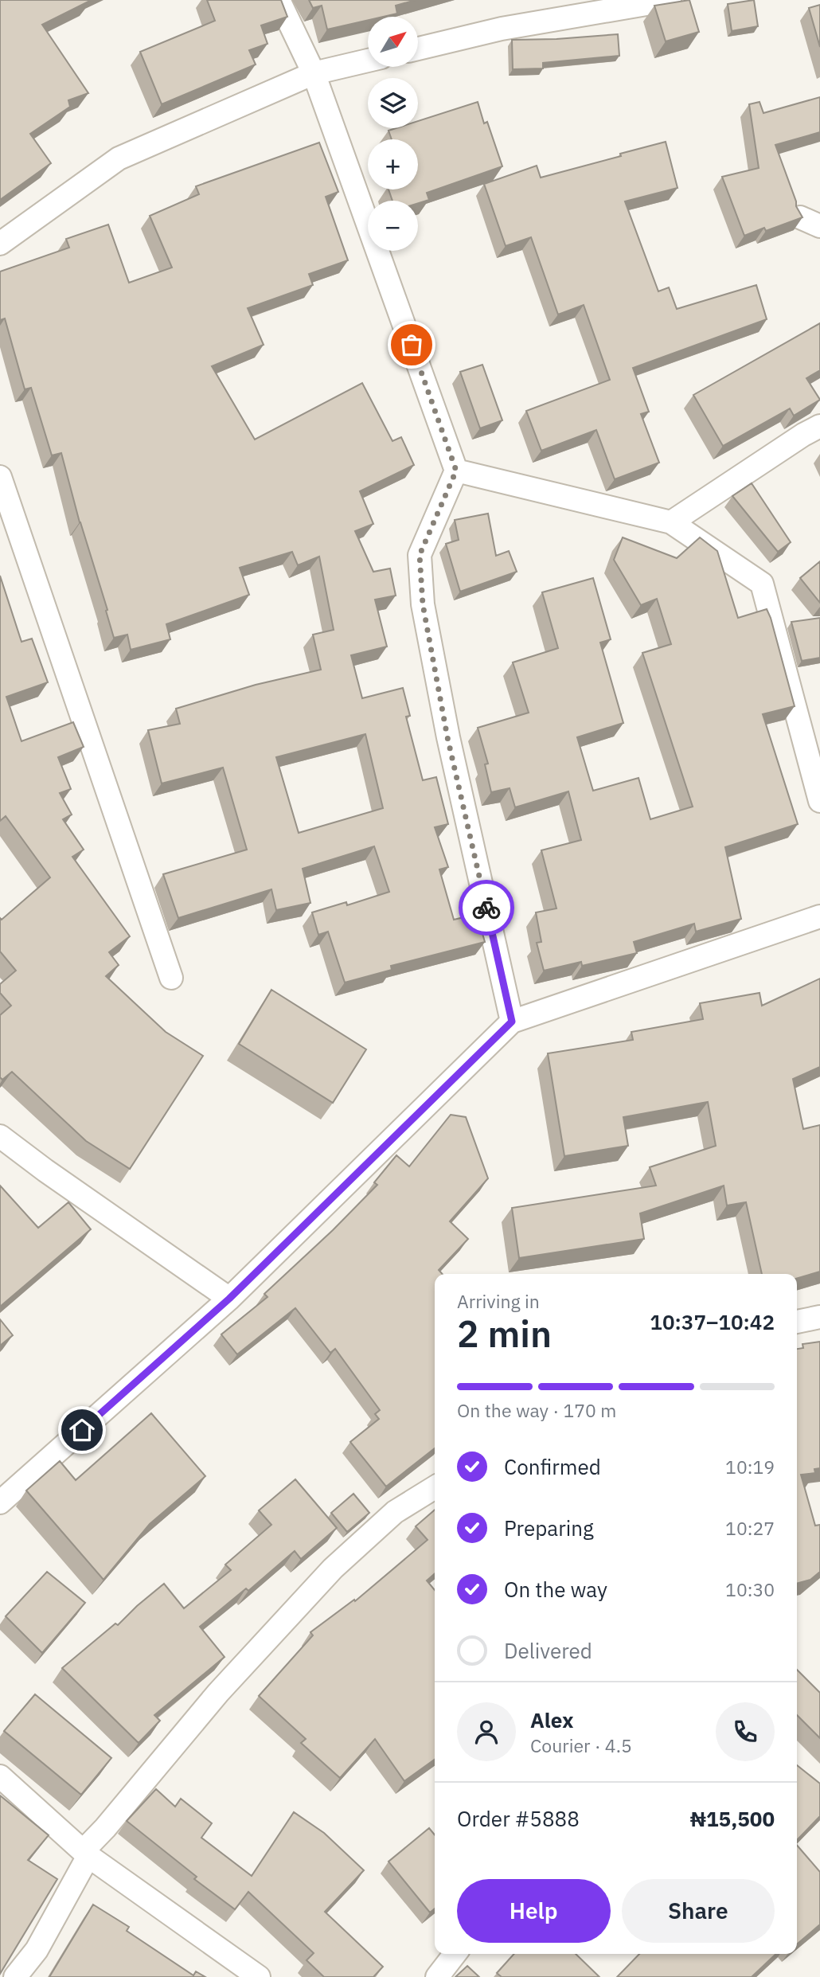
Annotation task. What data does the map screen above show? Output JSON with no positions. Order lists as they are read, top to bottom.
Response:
{
  "north": "top right",
  "page": {
    "map_buttons": ["+", "−"],
    "heading": ["2 min", "Arriving in", "10:37–10:42"],
    "panel": [
      "Alex",
      "Courier · 4.5",
      "Order #5888",
      "₦15,500"
    ],
    "bar": "On the way · 170 m",
    "list": [
      ["Confirmed", "10:19"],
      ["Preparing", "10:27"],
      ["On the way", "10:30"],
      "Delivered"
    ],
    "buttons": ["Help", "Share"]
  }
}
